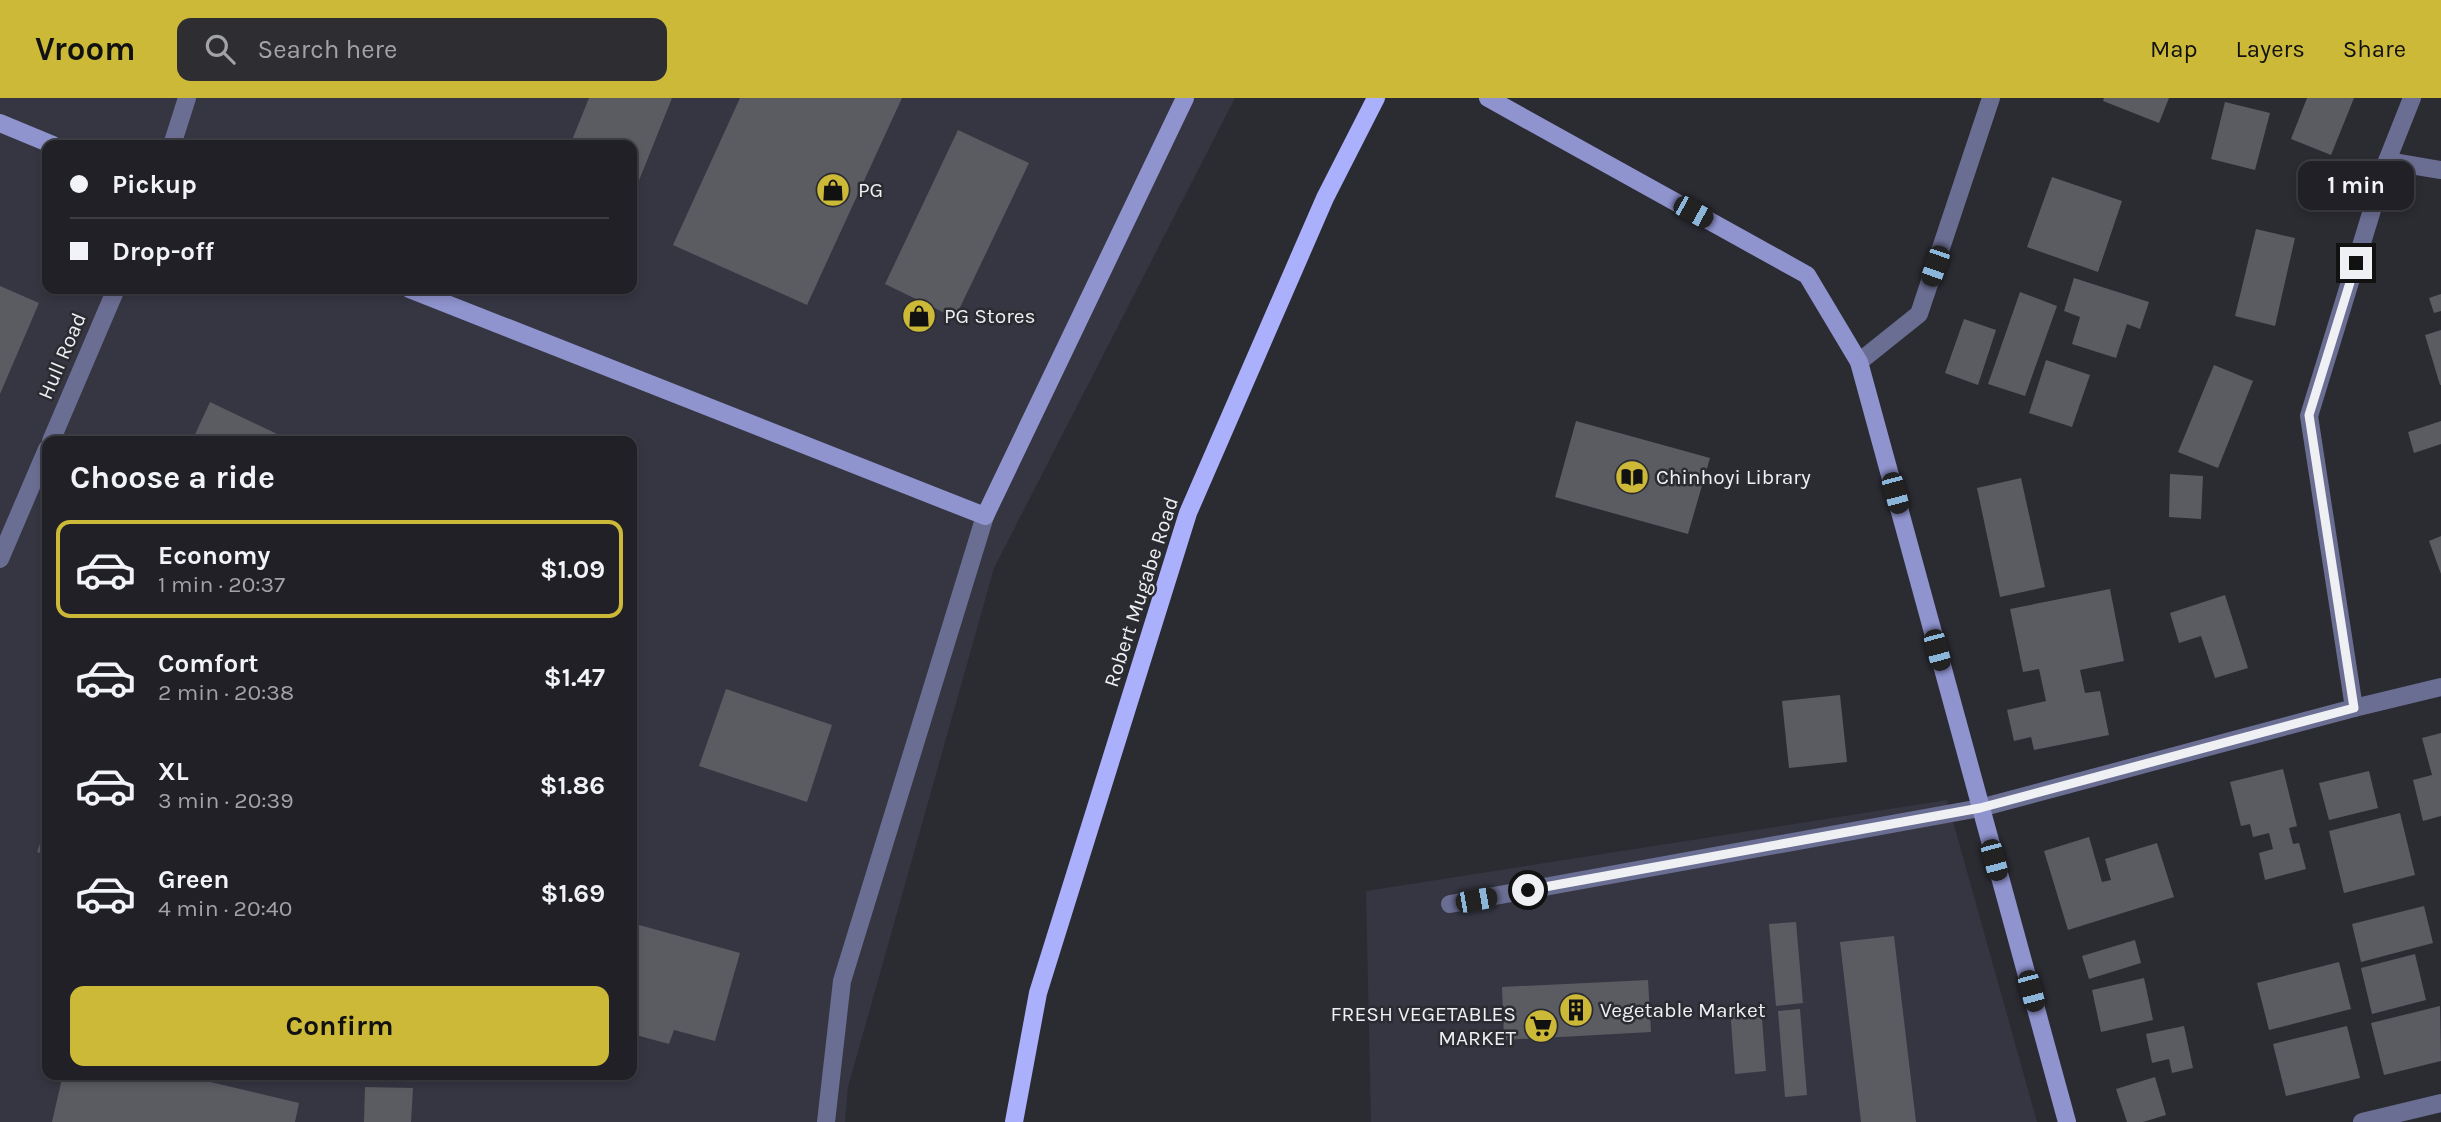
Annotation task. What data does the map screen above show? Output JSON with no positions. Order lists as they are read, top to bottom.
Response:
{
  "streets": {
    "main road": ["Robert Mugabe Road"],
    "street": ["Hull Road"]
  },
  "places": {
    "shop": ["PG", "PG Stores"],
    "library": ["Chinhoyi Library"],
    "building": ["Vegetable Market"],
    "supermarket": ["FRESH VEGETABLES MARKET"]
  },
  "page": {
    "header": "Vroom",
    "search": "Search here",
    "nav": ["Map", "Layers", "Share"],
    "banner": ["Pickup", "Drop-off"],
    "bubble": "1 min",
    "heading": "Choose a ride",
    "list": [
      {
        "name": "Economy",
        "note": "1 min · 20:37",
        "value": "$1.09"
      },
      {
        "name": "Comfort",
        "note": "2 min · 20:38",
        "value": "$1.47"
      },
      {
        "name": "XL",
        "note": "3 min · 20:39",
        "value": "$1.86"
      },
      {
        "name": "Green",
        "note": "4 min · 20:40",
        "value": "$1.69"
      }
    ],
    "buttons": "Confirm"
  }
}
